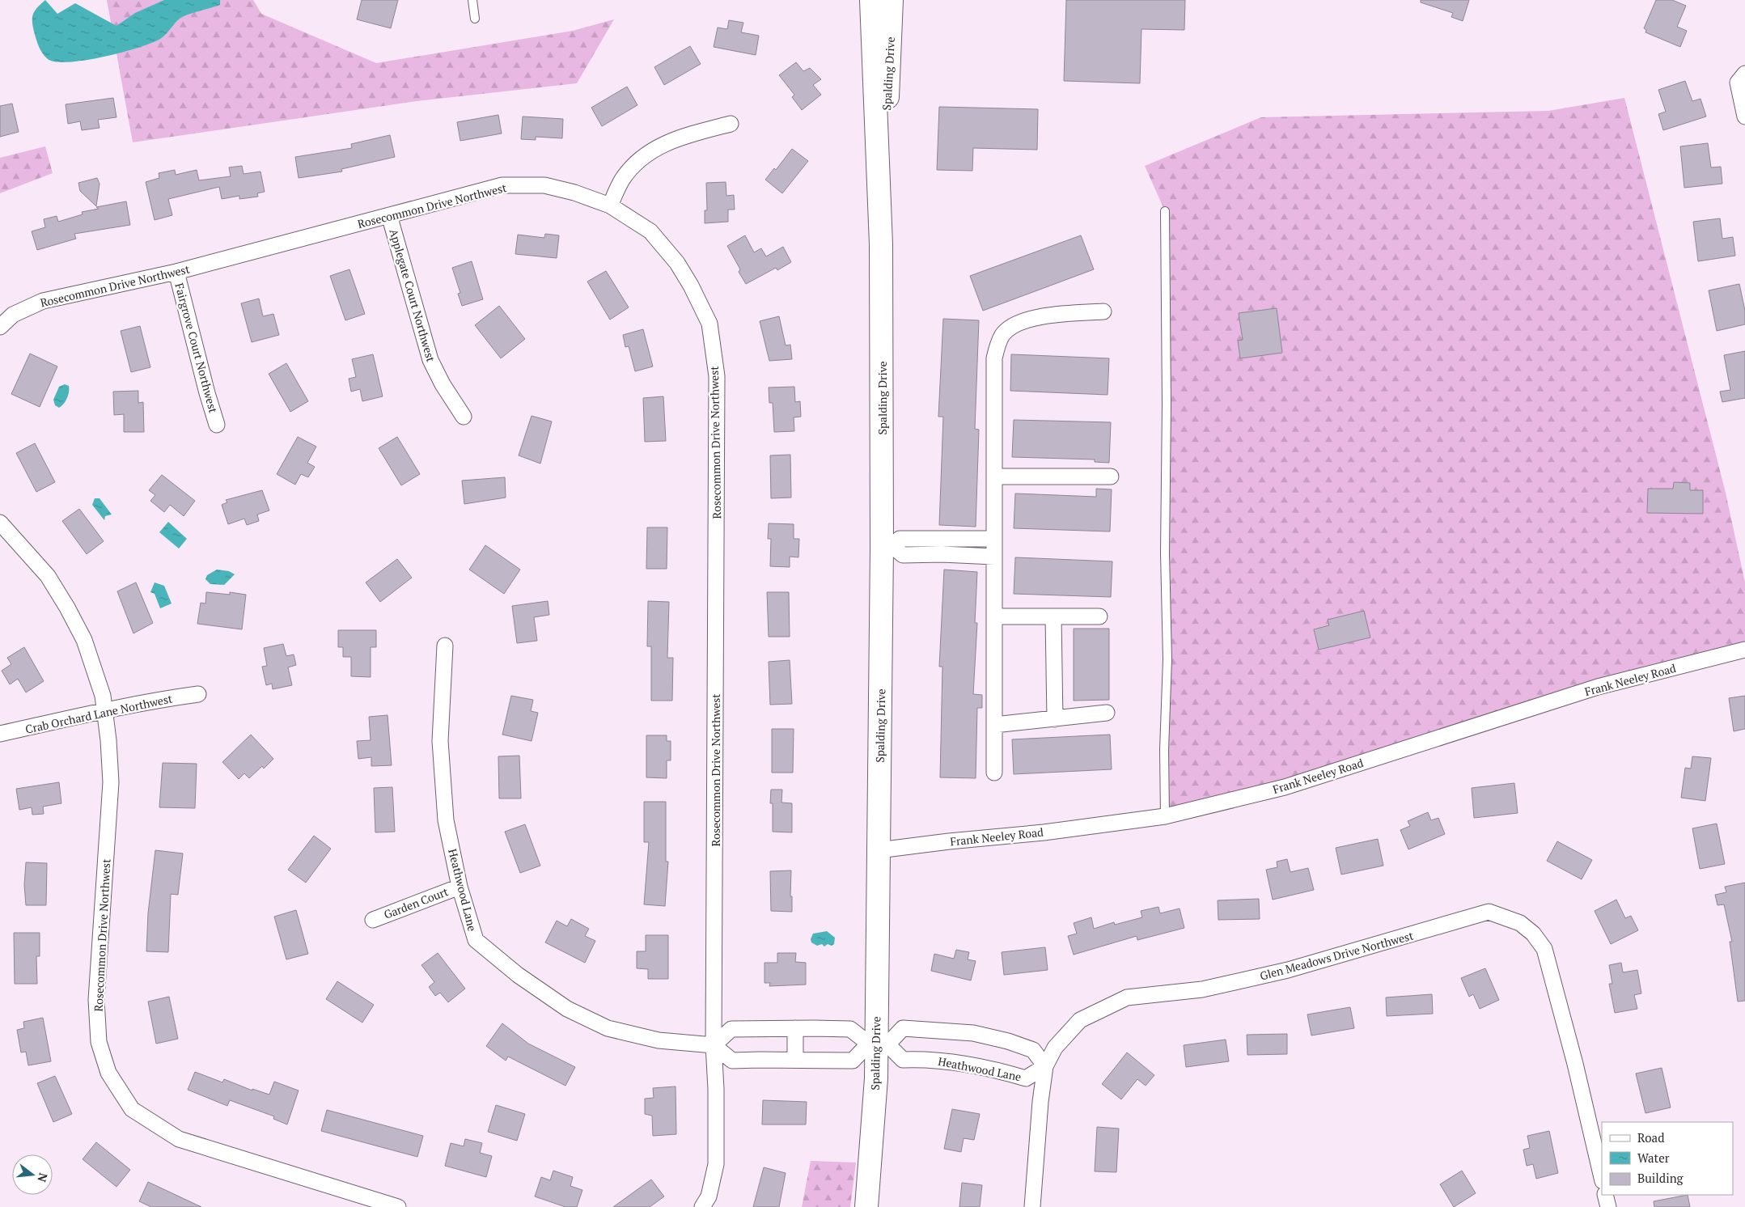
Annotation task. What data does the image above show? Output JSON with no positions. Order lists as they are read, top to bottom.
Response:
{
  "streets": {
    "main road": ["Spalding Drive"],
    "street": [
      "Rosecommon Drive Northwest",
      "Applegate Court Northwest",
      "Fairgrove Court Northwest",
      "Frank Neeley Road",
      "Crab Orchard Lane Northwest",
      "Heathwood Lane",
      "Garden Court",
      "Glen Meadows Drive Northwest"
    ]
  },
  "crossings": [
    ["Spalding Drive", "Frank Neeley Road"],
    ["Spalding Drive", "Heathwood Lane"],
    ["Rosecommon Drive Northwest", "Applegate Court Northwest"],
    ["Rosecommon Drive Northwest", "Fairgrove Court Northwest"],
    ["Rosecommon Drive Northwest", "Crab Orchard Lane Northwest"],
    ["Rosecommon Drive Northwest", "Heathwood Lane"],
    ["Heathwood Lane", "Garden Court"],
    ["Heathwood Lane", "Glen Meadows Drive Northwest"]
  ],
  "legend": ["Road", "Water", "Building"],
  "north": "right"
}
